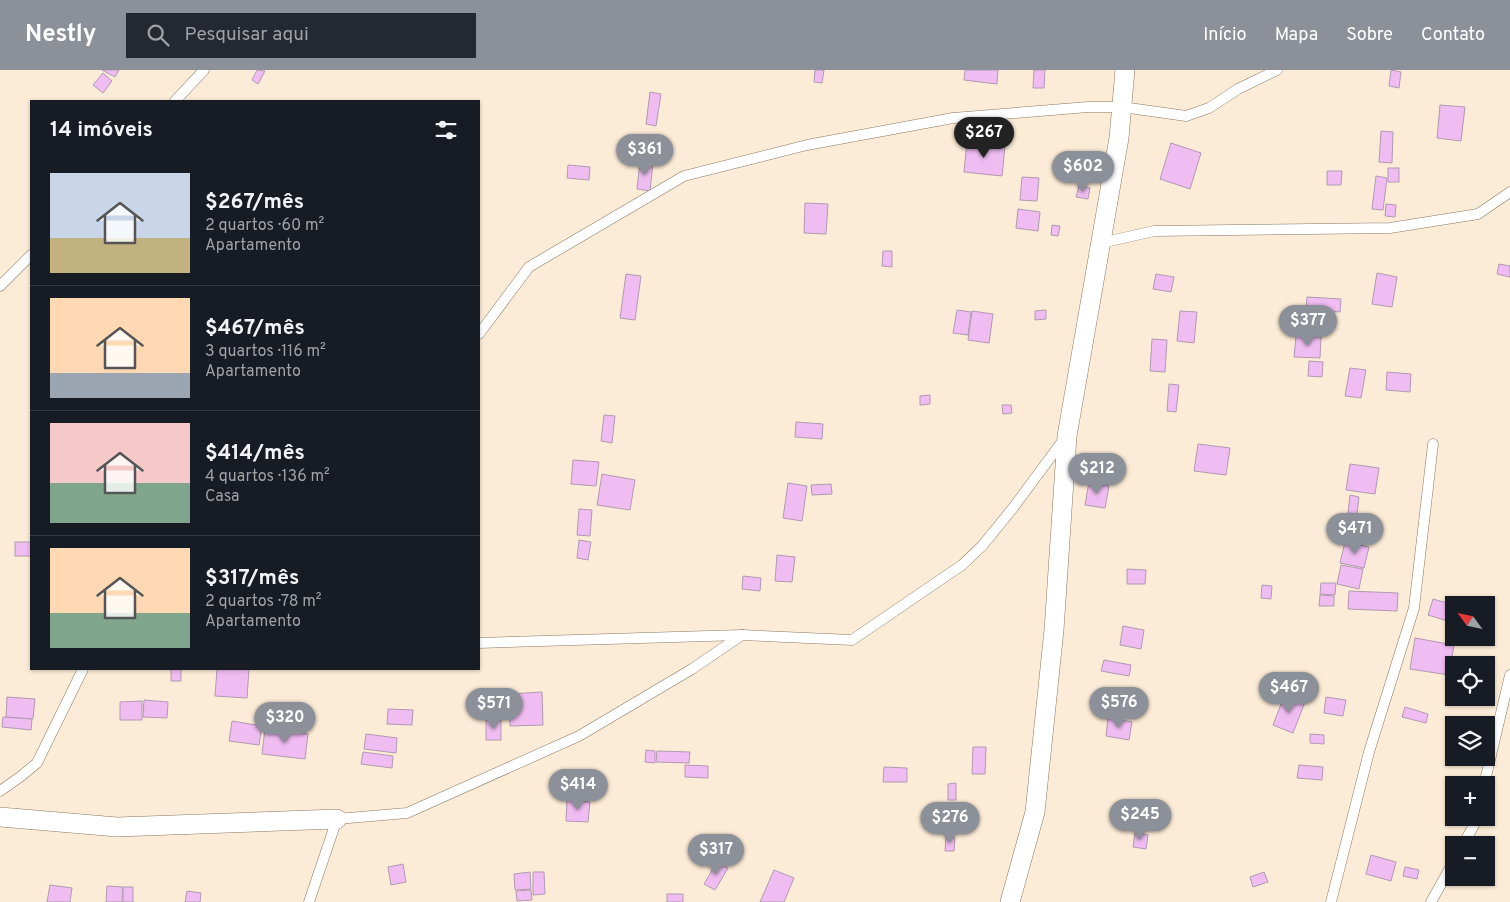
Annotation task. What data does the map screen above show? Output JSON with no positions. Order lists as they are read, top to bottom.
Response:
{
  "north": "top left",
  "page": {
    "header": "Nestly",
    "search": "Pesquisar aqui",
    "nav": [
      "Início",
      "Mapa",
      "Sobre",
      "Contato"
    ],
    "heading": "14 imóveis",
    "price": [
      "$267",
      "$361",
      "$602",
      "$377",
      "$212",
      "$471",
      "$467",
      "$576",
      "$571",
      "$320",
      "$414",
      "$245",
      "$276",
      "$317"
    ],
    "list": [
      {
        "name": "$267/mês",
        "note": "2 quartos · 60 m² · Apartamento"
      },
      {
        "name": "$467/mês",
        "note": "3 quartos · 116 m² · Apartamento"
      },
      {
        "name": "$414/mês",
        "note": "4 quartos · 136 m² · Casa"
      },
      {
        "name": "$317/mês",
        "note": "2 quartos · 78 m² · Apartamento"
      }
    ],
    "map_buttons": ["+", "−"]
  }
}
